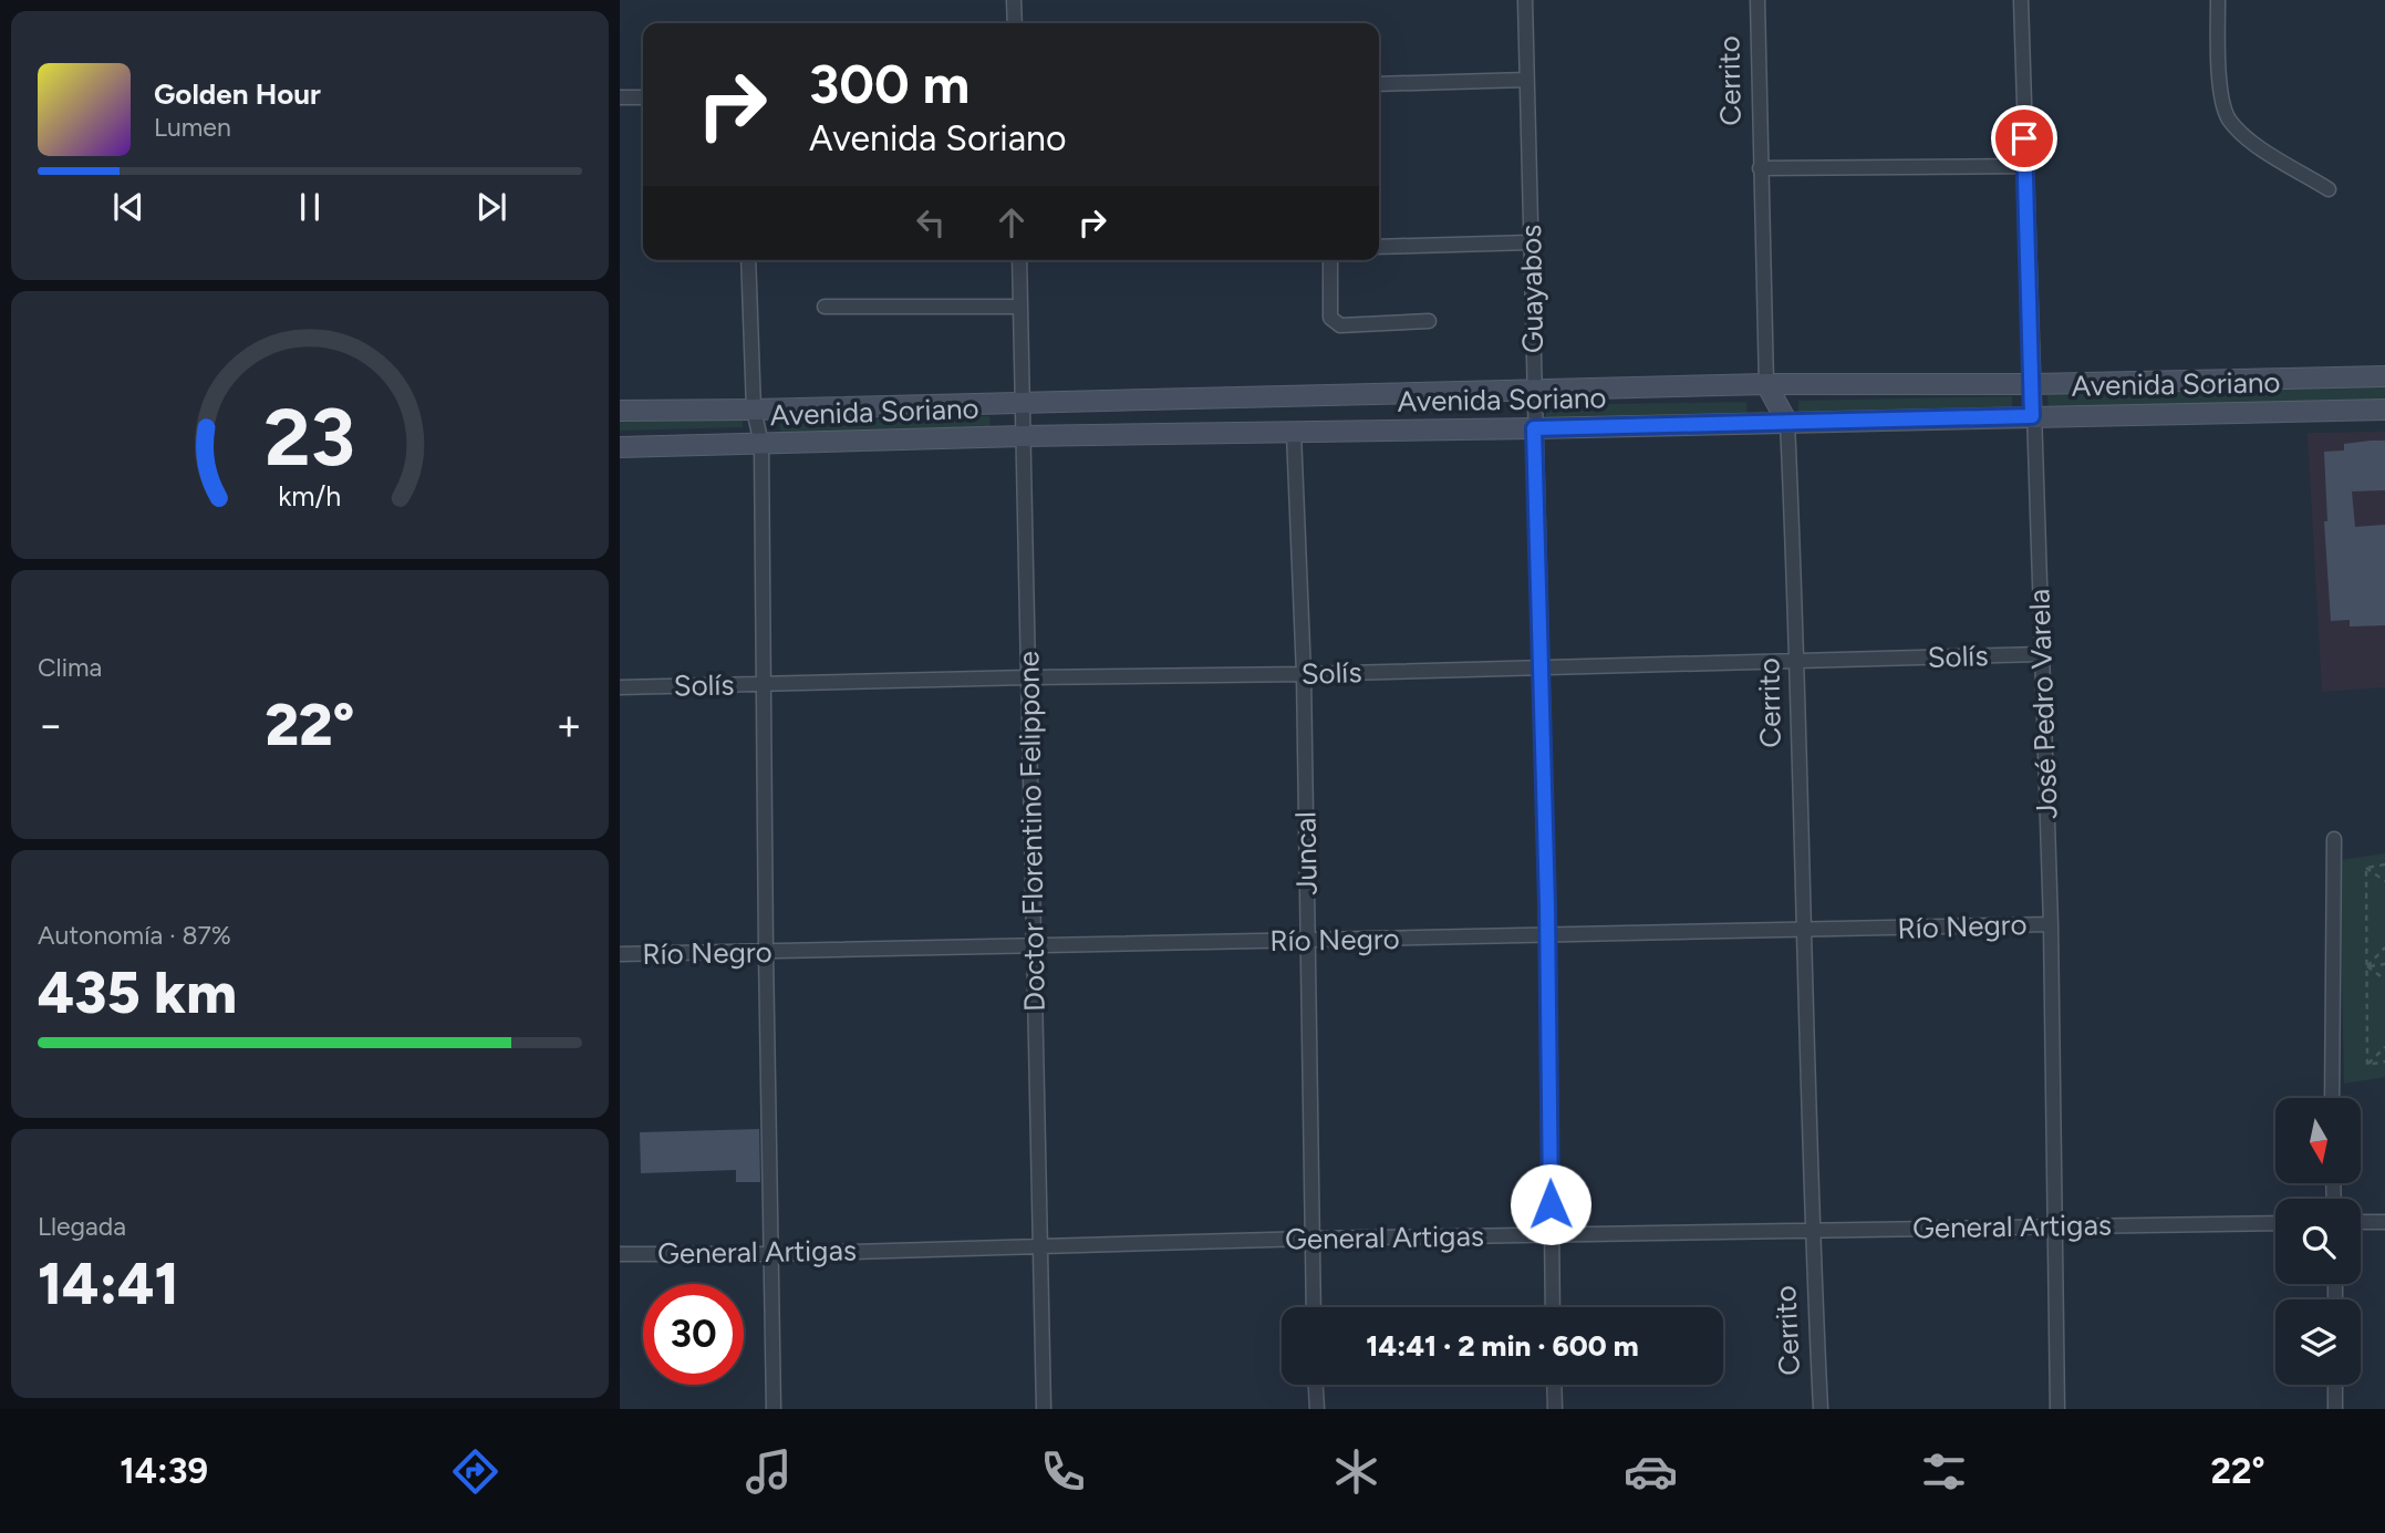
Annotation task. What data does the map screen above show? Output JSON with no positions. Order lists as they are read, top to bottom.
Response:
{
  "streets": {
    "street": [
      "Cerrito",
      "Guayabos",
      "Avenida Soriano",
      "Solís",
      "José Pedro Varela",
      "Doctor Florentino Felippone",
      "Juncal",
      "Río Negro",
      "General Artigas"
    ]
  },
  "crossings": [
    ["Cerrito", "Avenida Soriano"],
    ["Cerrito", "Solís"],
    ["Cerrito", "Río Negro"],
    ["Cerrito", "General Artigas"],
    ["Guayabos", "Avenida Soriano"],
    ["Guayabos", "Solís"],
    ["Guayabos", "Río Negro"],
    ["Guayabos", "General Artigas"],
    ["Avenida Soriano", "José Pedro Varela"],
    ["Avenida Soriano", "Doctor Florentino Felippone"],
    ["Avenida Soriano", "Juncal"],
    ["Solís", "José Pedro Varela"],
    ["Solís", "Doctor Florentino Felippone"],
    ["Solís", "Juncal"],
    ["José Pedro Varela", "Río Negro"],
    ["José Pedro Varela", "General Artigas"],
    ["Doctor Florentino Felippone", "Río Negro"],
    ["Doctor Florentino Felippone", "General Artigas"],
    ["Juncal", "Río Negro"],
    ["Juncal", "General Artigas"]
  ],
  "north": "bottom",
  "page": {
    "turn": ["300 m", "Avenida Soriano"],
    "song": ["Golden Hour", "Lumen"],
    "tile": [
      "Clima",
      ["Autonomía · 87%", "435 km"],
      ["Llegada", "14:41"]
    ],
    "heat": ["−", "22°", "+"],
    "limit": "30",
    "trip": "14:41 · 2 min · 600 m",
    "tabs": ["14:39", "22°"],
    "gauge": ["23", "km/h"]
  }
}
